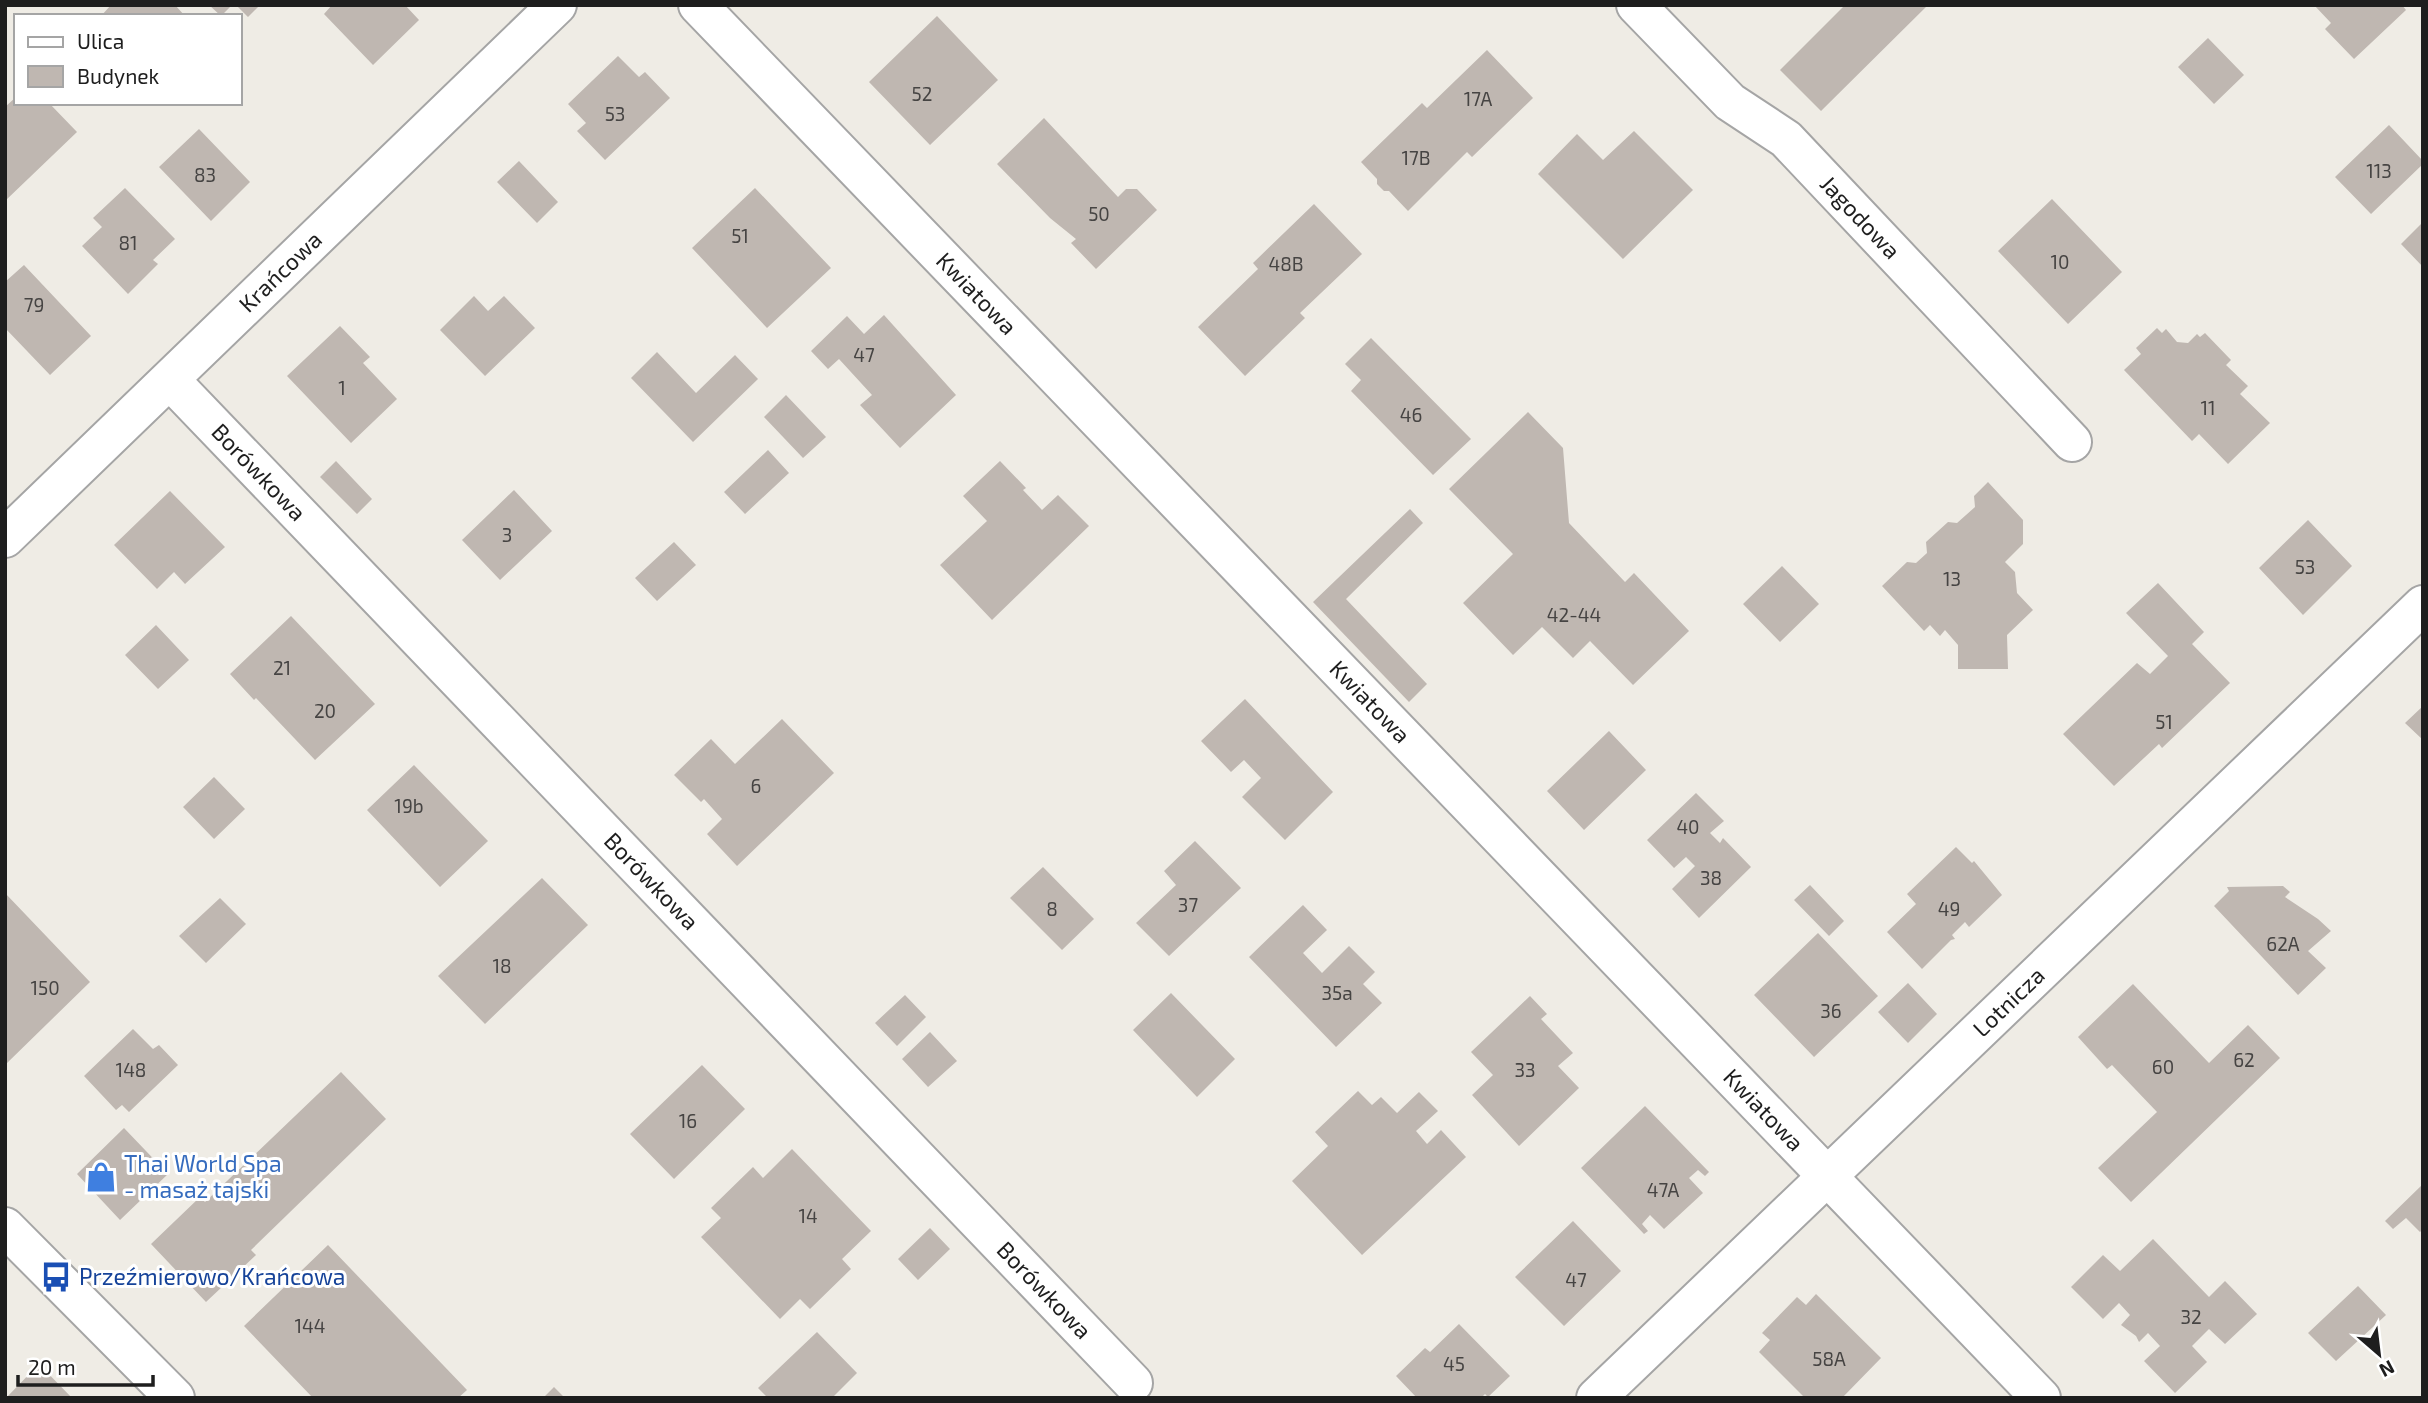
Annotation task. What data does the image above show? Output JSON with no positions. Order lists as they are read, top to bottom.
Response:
{
  "streets": {
    "street": [
      "Jagodowa",
      "Krańcowa",
      "Kwiatowa",
      "Borówkowa",
      "Lotnicza"
    ]
  },
  "crossings": [
    ["Krańcowa", "Borówkowa"],
    ["Kwiatowa", "Lotnicza"]
  ],
  "places": {
    "shop": ["Thai World Spa - masaż tajski"],
    "bus stop": ["Przeźmierowo/Krańcowa"]
  },
  "house_numbers": [
    "52",
    "17A",
    "53",
    "17B",
    "113",
    "83",
    "50",
    "51",
    "81",
    "10",
    "48B",
    "79",
    "47",
    "1",
    "11",
    "46",
    "3",
    "53",
    "13",
    "42-44",
    "21",
    "20",
    "51",
    "6",
    "19b",
    "40",
    "38",
    "37",
    "8",
    "49",
    "62A",
    "18",
    "150",
    "35a",
    "36",
    "62",
    "60",
    "148",
    "33",
    "16",
    "47A",
    "14",
    "47",
    "32",
    "144",
    "58A",
    "45"
  ],
  "legend": ["Ulica", "Budynek"],
  "scale_bar": "20 m",
  "north": "bottom right"
}
